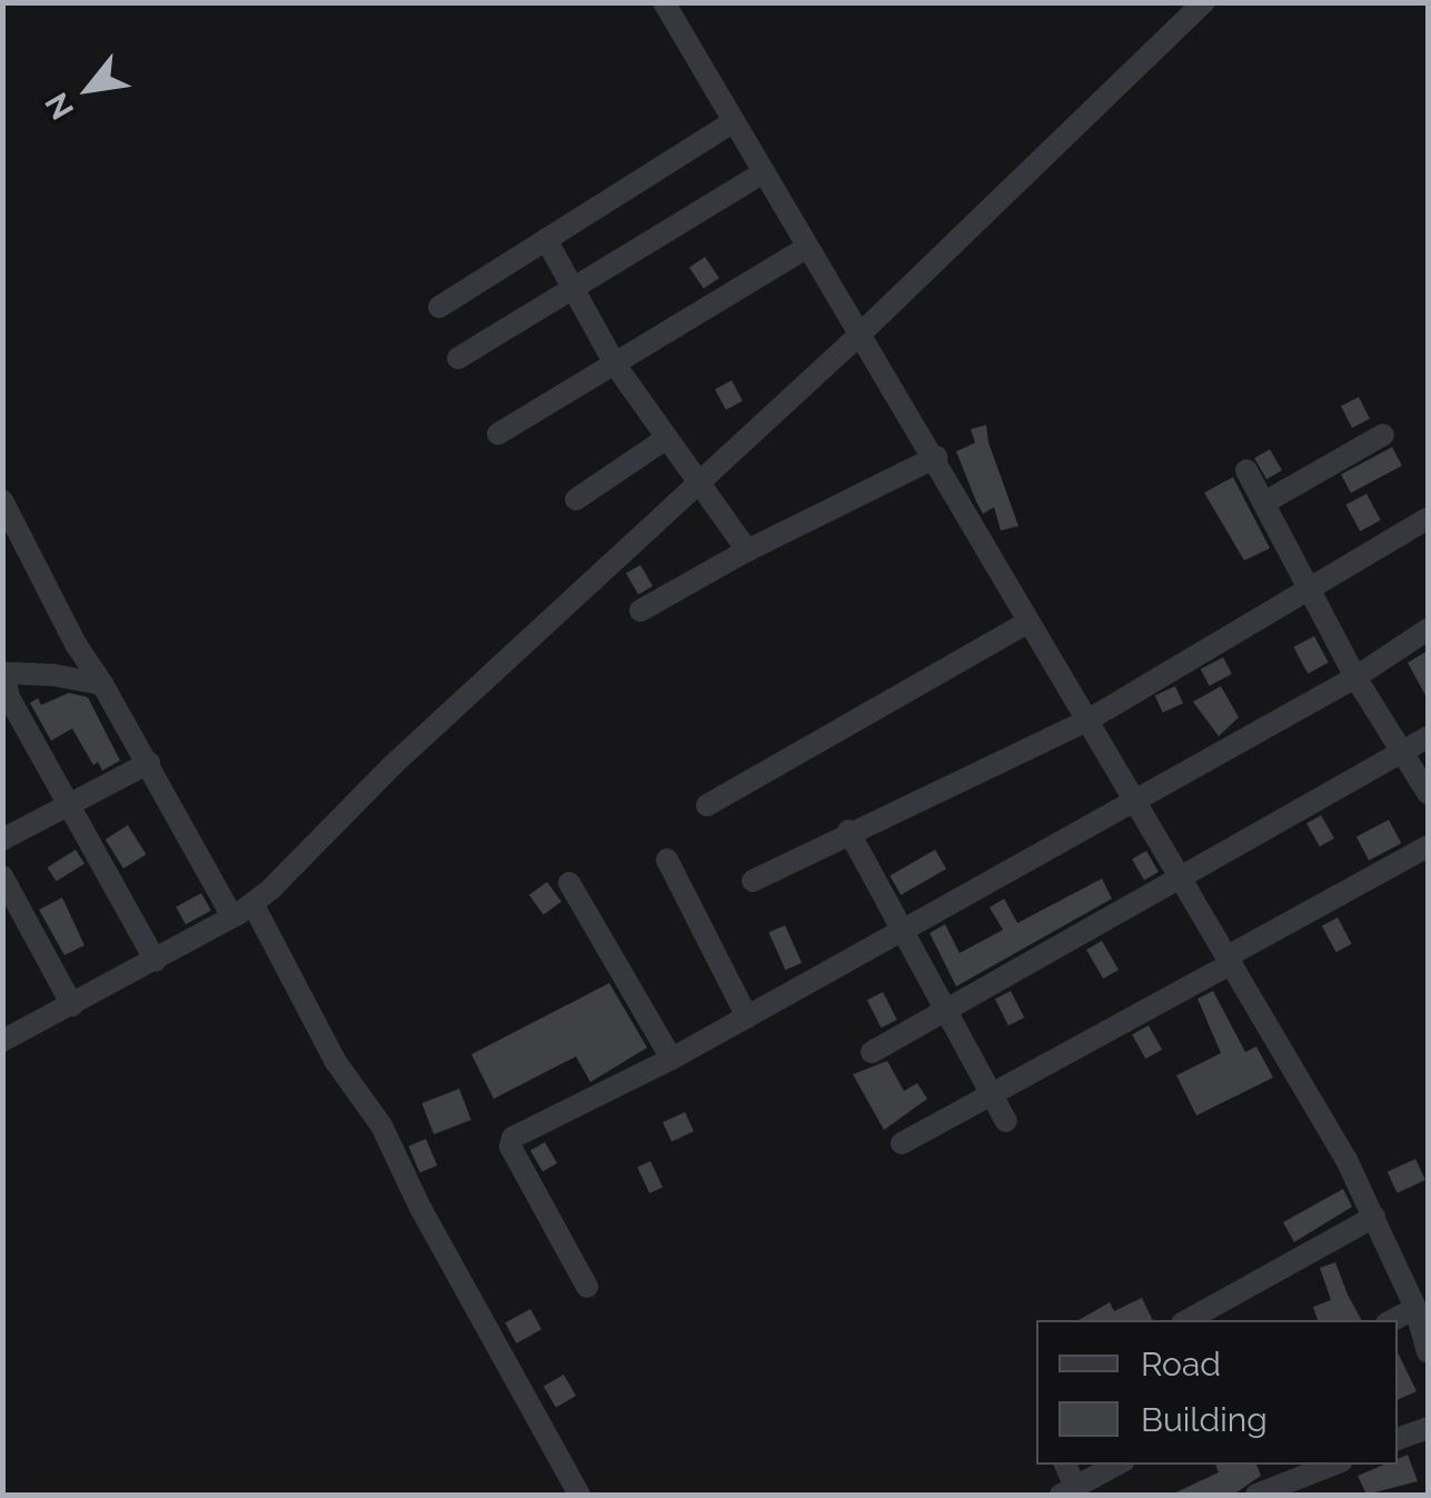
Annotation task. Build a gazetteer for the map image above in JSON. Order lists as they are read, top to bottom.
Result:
{
  "legend": ["Road", "Building"],
  "north": "bottom left"
}
